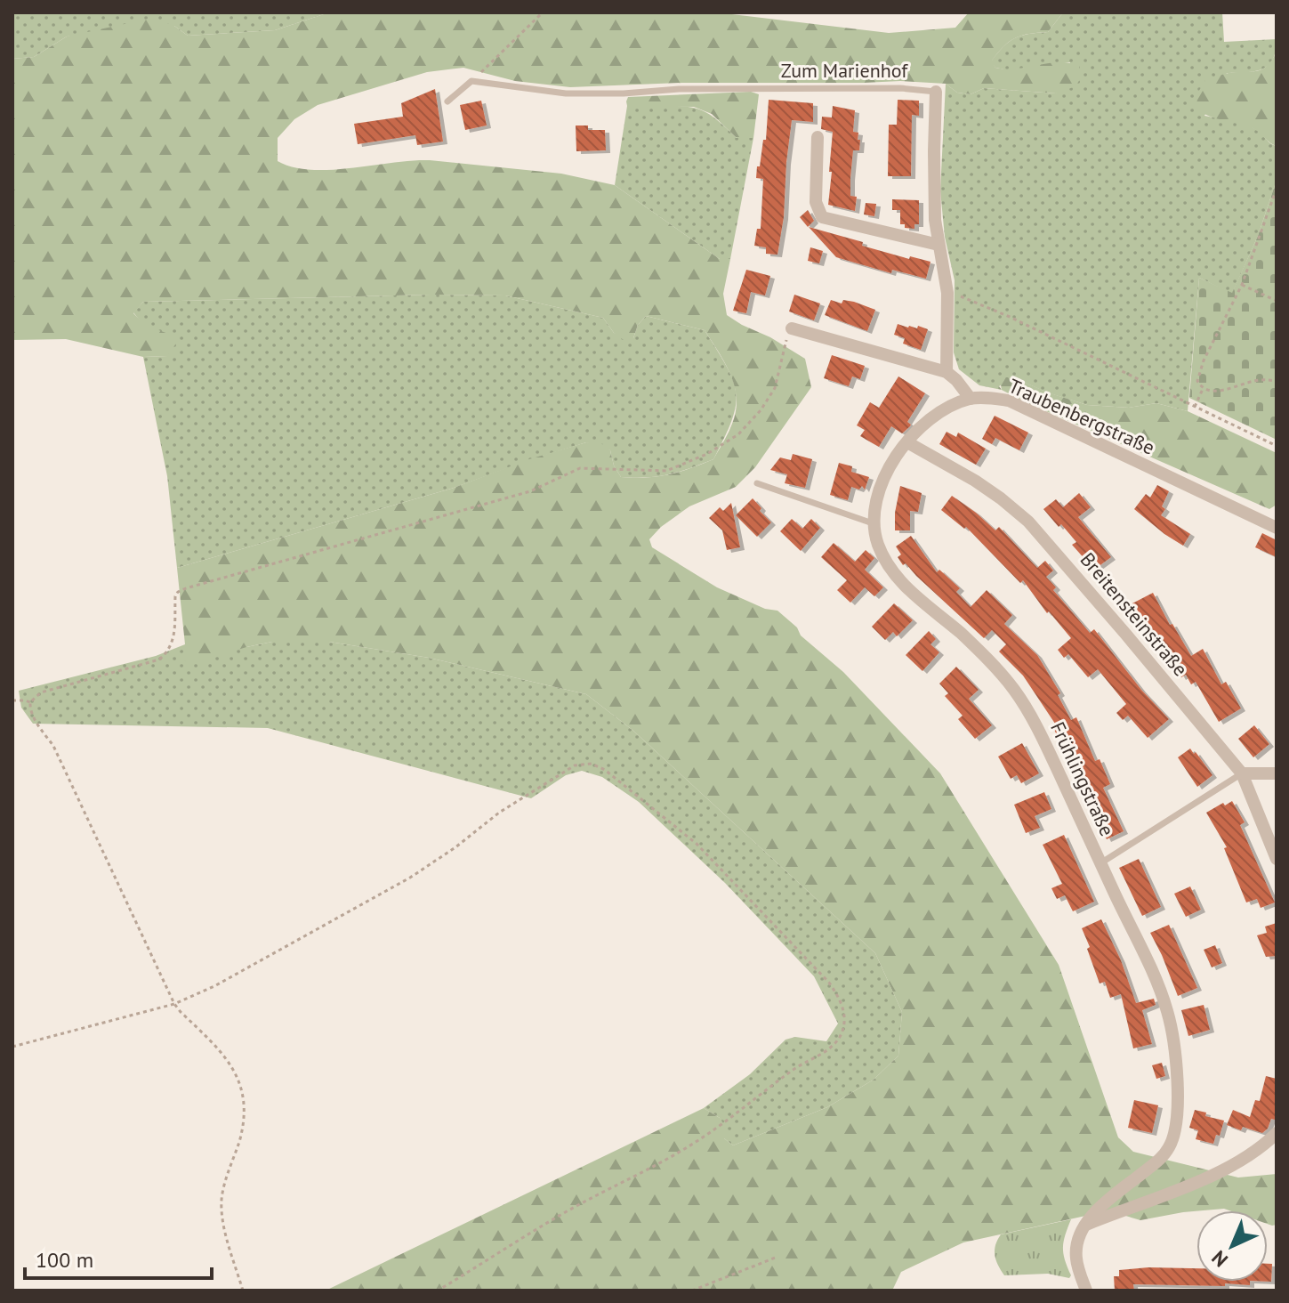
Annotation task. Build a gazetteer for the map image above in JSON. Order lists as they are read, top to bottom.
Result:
{
  "streets": {
    "street": [
      "Zum Marienhof",
      "Traubenbergstraße",
      "Breitensteinstraße",
      "Frühlingstraße"
    ]
  },
  "scale_bar": "100 m",
  "north": "bottom left"
}
